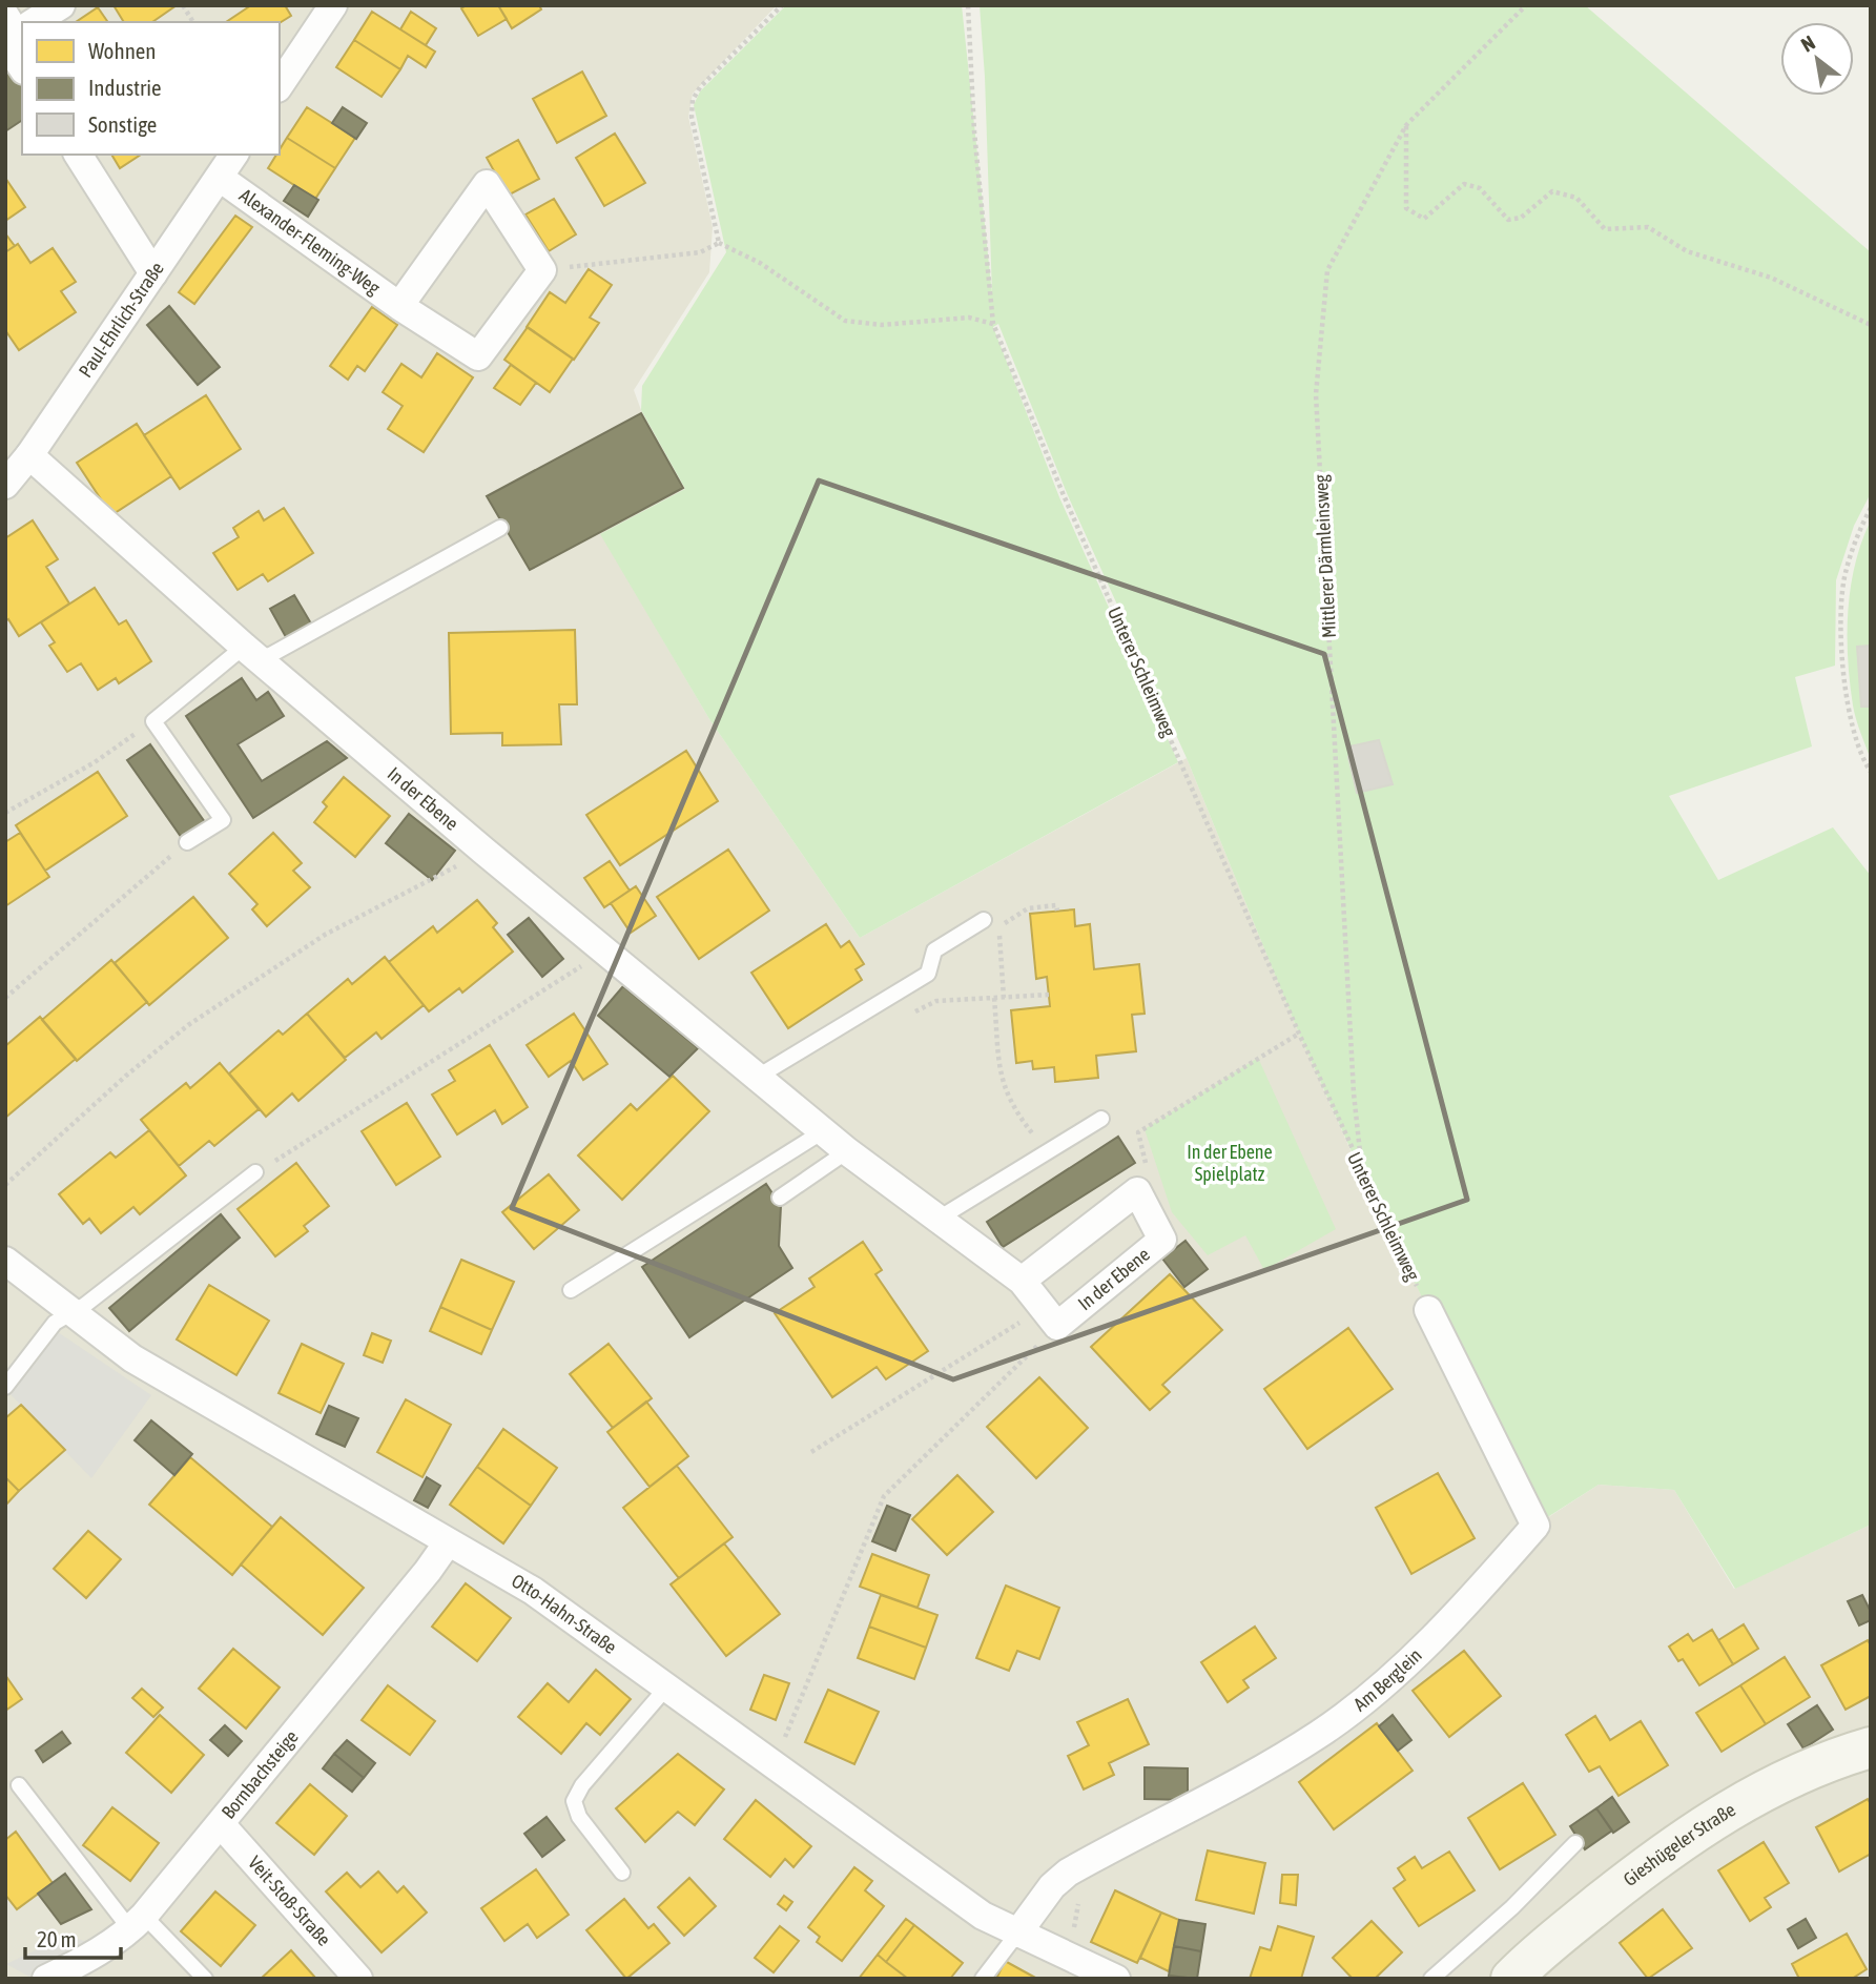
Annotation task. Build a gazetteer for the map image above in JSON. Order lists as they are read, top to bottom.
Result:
{
  "streets": {
    "street": [
      "Alexander-Fleming-Weg",
      "Paul-Ehrlich-Straße",
      "In der Ebene",
      "Otto-Hahn-Straße",
      "Am Berglein",
      "Bornbachsteige",
      "Gieshügeler Straße",
      "Veit-Stoß-Straße"
    ],
    "path": ["Mittlerer Därmleinsweg", "Unterer Schleimweg"]
  },
  "crossings": [
    ["Alexander-Fleming-Weg", "Paul-Ehrlich-Straße"],
    ["Paul-Ehrlich-Straße", "In der Ebene"],
    ["Mittlerer Därmleinsweg", "Unterer Schleimweg"],
    ["Unterer Schleimweg", "Am Berglein"],
    ["Otto-Hahn-Straße", "Am Berglein"],
    ["Otto-Hahn-Straße", "Bornbachsteige"],
    ["Bornbachsteige", "Veit-Stoß-Straße"]
  ],
  "parks": ["In der Ebene Spielplatz"],
  "legend": ["Wohnen", "Industrie", "Sonstige"],
  "scale_bar": "20 m",
  "north": "top left"
}
